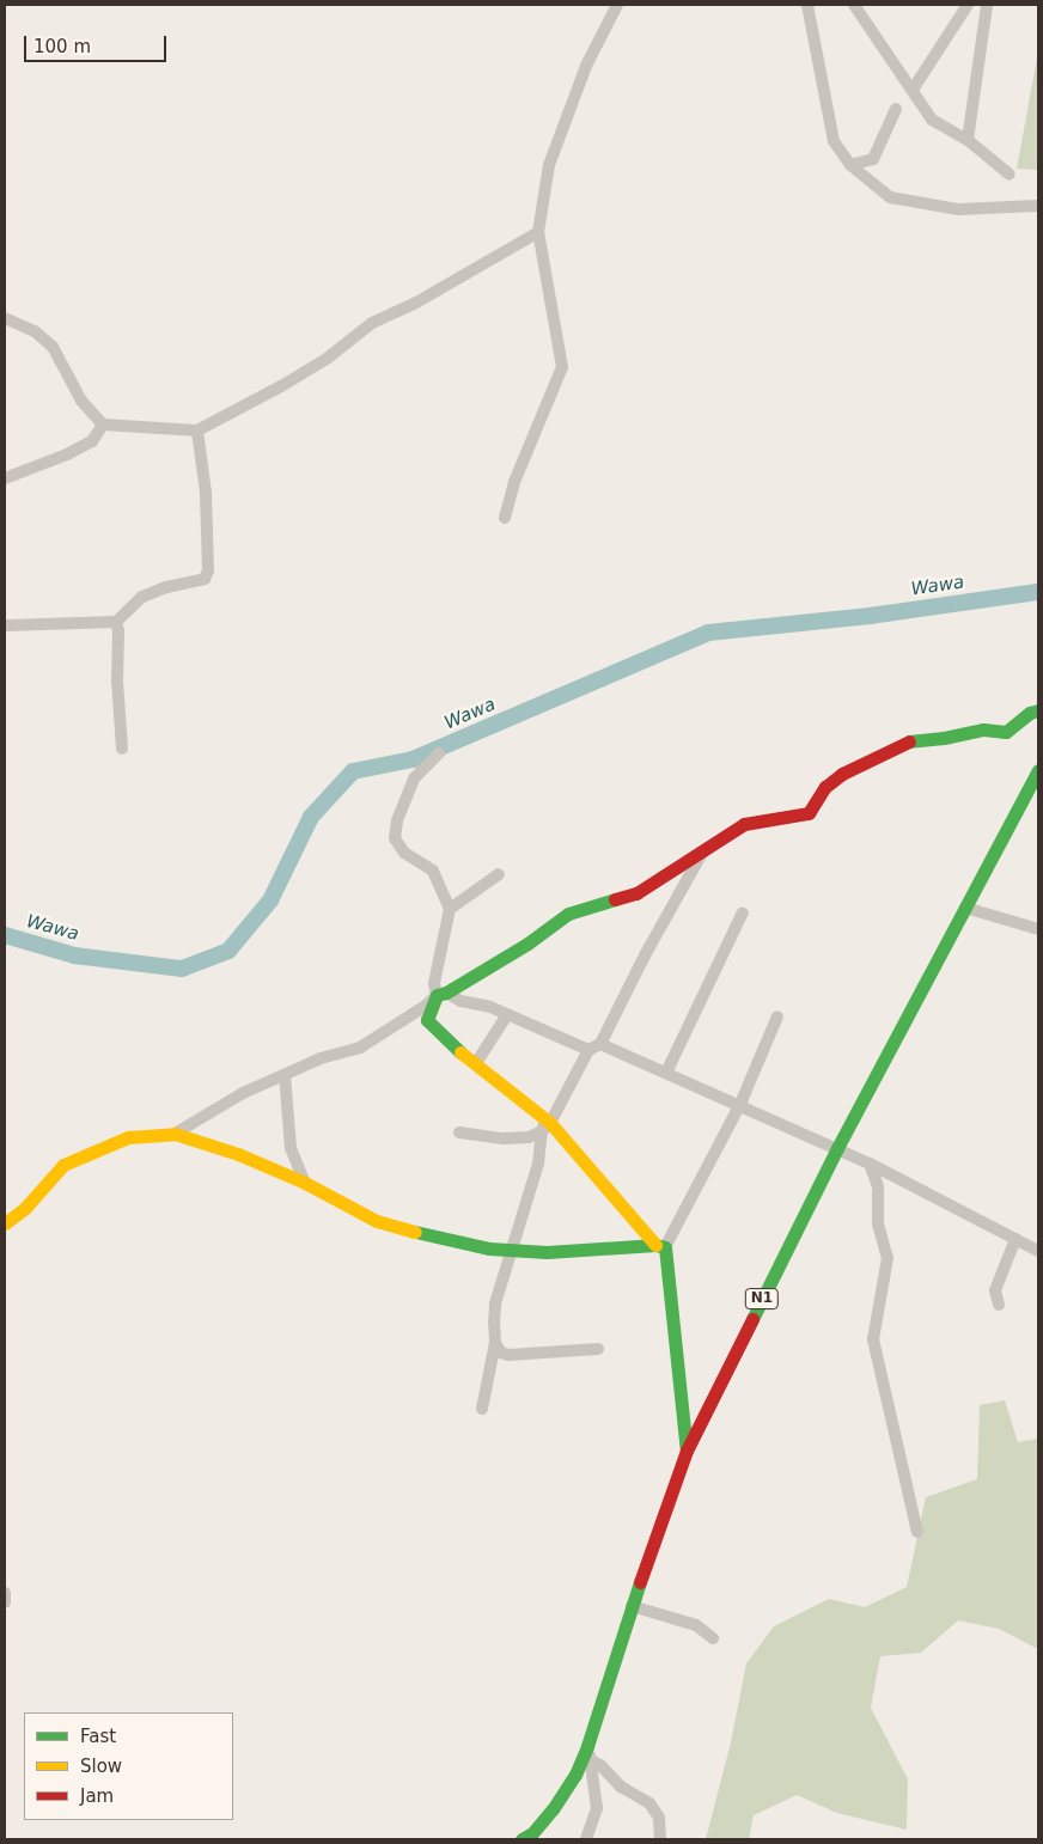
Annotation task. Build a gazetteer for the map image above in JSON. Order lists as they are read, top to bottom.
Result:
{
  "streets": {
    "main road": ["N1"]
  },
  "water": ["Wawa"],
  "legend": ["Fast", "Slow", "Jam"],
  "scale_bar": "100 m"
}
